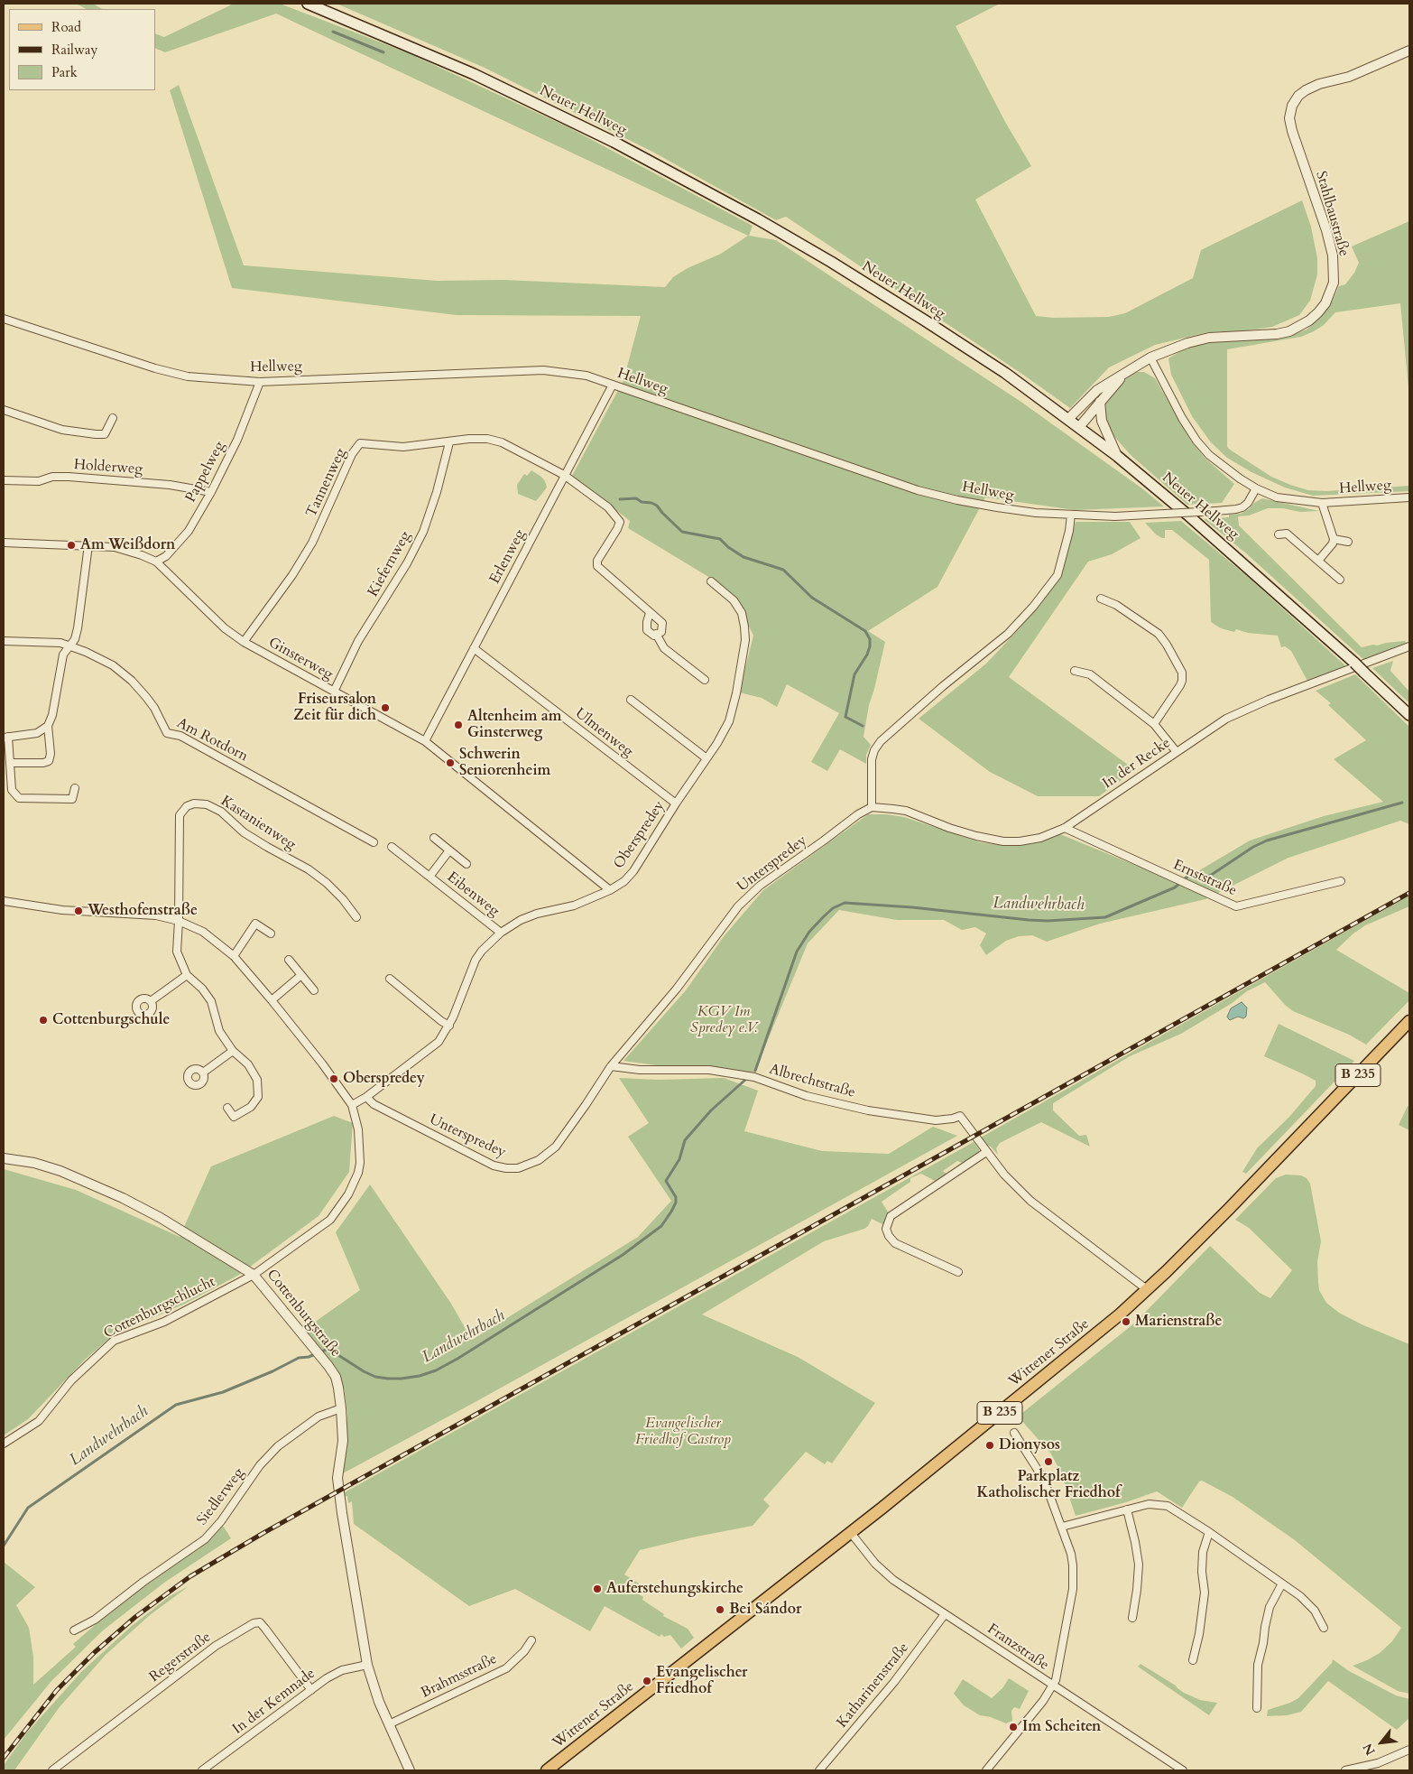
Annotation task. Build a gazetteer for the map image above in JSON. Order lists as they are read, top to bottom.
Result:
{
  "streets": {
    "main road": ["Neuer Hellweg", "B 235", "Wittener Straße"],
    "street": [
      "Stahlbaustraße",
      "Hellweg",
      "Holderweg",
      "Pappelweg",
      "Tannenweg",
      "Erlenweg",
      "Kiefernweg",
      "Ginsterweg",
      "Ulmenweg",
      "Am Rotdorn",
      "In der Recke",
      "Kastanienweg",
      "Oberspredey",
      "Unterspredey",
      "Ernststraße",
      "Eibenweg",
      "Albrechtstraße",
      "Cottenburgschlucht",
      "Cottenburgstraße",
      "Siedlerweg",
      "Franzstraße",
      "Regerstraße",
      "Brahmsstraße",
      "Katharinenstraße",
      "In der Kemnade"
    ]
  },
  "crossings": [
    ["Neuer Hellweg", "Stahlbaustraße"],
    ["Stahlbaustraße", "Hellweg"],
    ["Hellweg", "Pappelweg"],
    ["Hellweg", "Erlenweg"],
    ["Holderweg", "Pappelweg"],
    ["Pappelweg", "Ginsterweg"],
    ["Tannenweg", "Erlenweg"],
    ["Tannenweg", "Kiefernweg"],
    ["Tannenweg", "Ginsterweg"],
    ["Erlenweg", "Ginsterweg"],
    ["Erlenweg", "Ulmenweg"],
    ["Kiefernweg", "Ginsterweg"],
    ["Ginsterweg", "Oberspredey"],
    ["Ulmenweg", "Oberspredey"],
    ["In der Recke", "Unterspredey"],
    ["In der Recke", "Ernststraße"],
    ["Oberspredey", "Unterspredey"],
    ["Oberspredey", "Eibenweg"],
    ["Unterspredey", "Albrechtstraße"],
    ["Albrechtstraße", "Wittener Straße"],
    ["Cottenburgschlucht", "Cottenburgstraße"],
    ["Cottenburgstraße", "Siedlerweg"],
    ["Cottenburgstraße", "Brahmsstraße"],
    ["Cottenburgstraße", "In der Kemnade"],
    ["Wittener Straße", "Franzstraße"],
    ["Franzstraße", "Katharinenstraße"],
    ["Regerstraße", "In der Kemnade"]
  ],
  "water": ["Landwehrbach"],
  "parks": ["KGV Im Spredey e.V.", "Evangelischer Friedhof Castrop"],
  "places": [
    "Am Weißdorn",
    "Friseursalon Zeit für dich",
    "Altenheim am Ginsterweg",
    "Schwerin Seniorenheim",
    "Westhofenstraße",
    "Cottenburgschule",
    "Oberspredey",
    "Marienstraße",
    "Dionysos",
    "Parkplatz Katholischer Friedhof",
    "Auferstehungskirche",
    "Bei Sándor",
    "Evangelischer Friedhof",
    "Im Scheiten"
  ],
  "legend": ["Road", "Railway", "Park"],
  "north": "bottom left"
}
